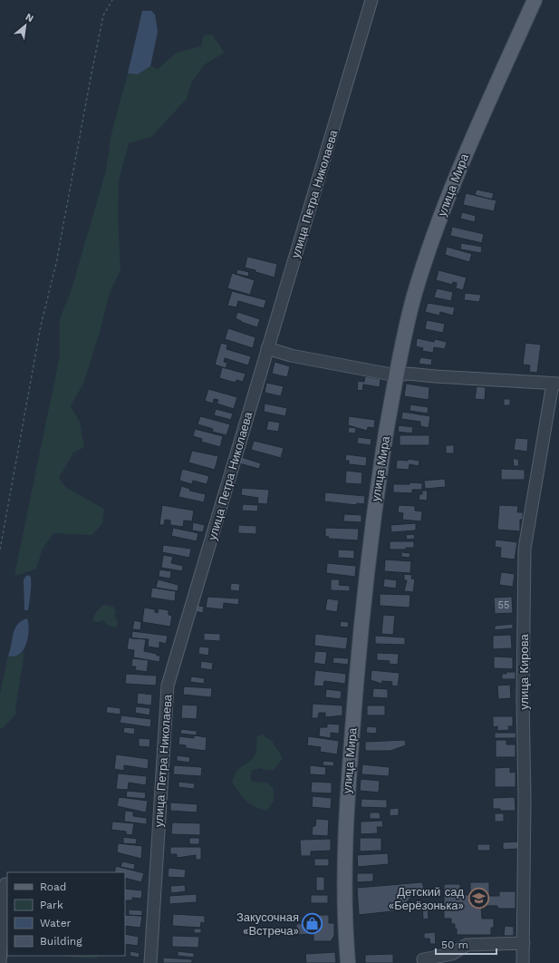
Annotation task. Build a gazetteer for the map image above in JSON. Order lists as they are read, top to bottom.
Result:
{
  "streets": {
    "main road": ["улица Мира"],
    "street": ["улица Петра Николаева", "улица Кирова"]
  },
  "places": {
    "school or university": ["Детский сад «Берёзонька»"],
    "shop": ["Закусочная «Встреча»"]
  },
  "house_numbers": ["55"],
  "legend": [
    "Road",
    "Park",
    "Water",
    "Building"
  ],
  "scale_bar": "50 m",
  "north": "top right"
}
